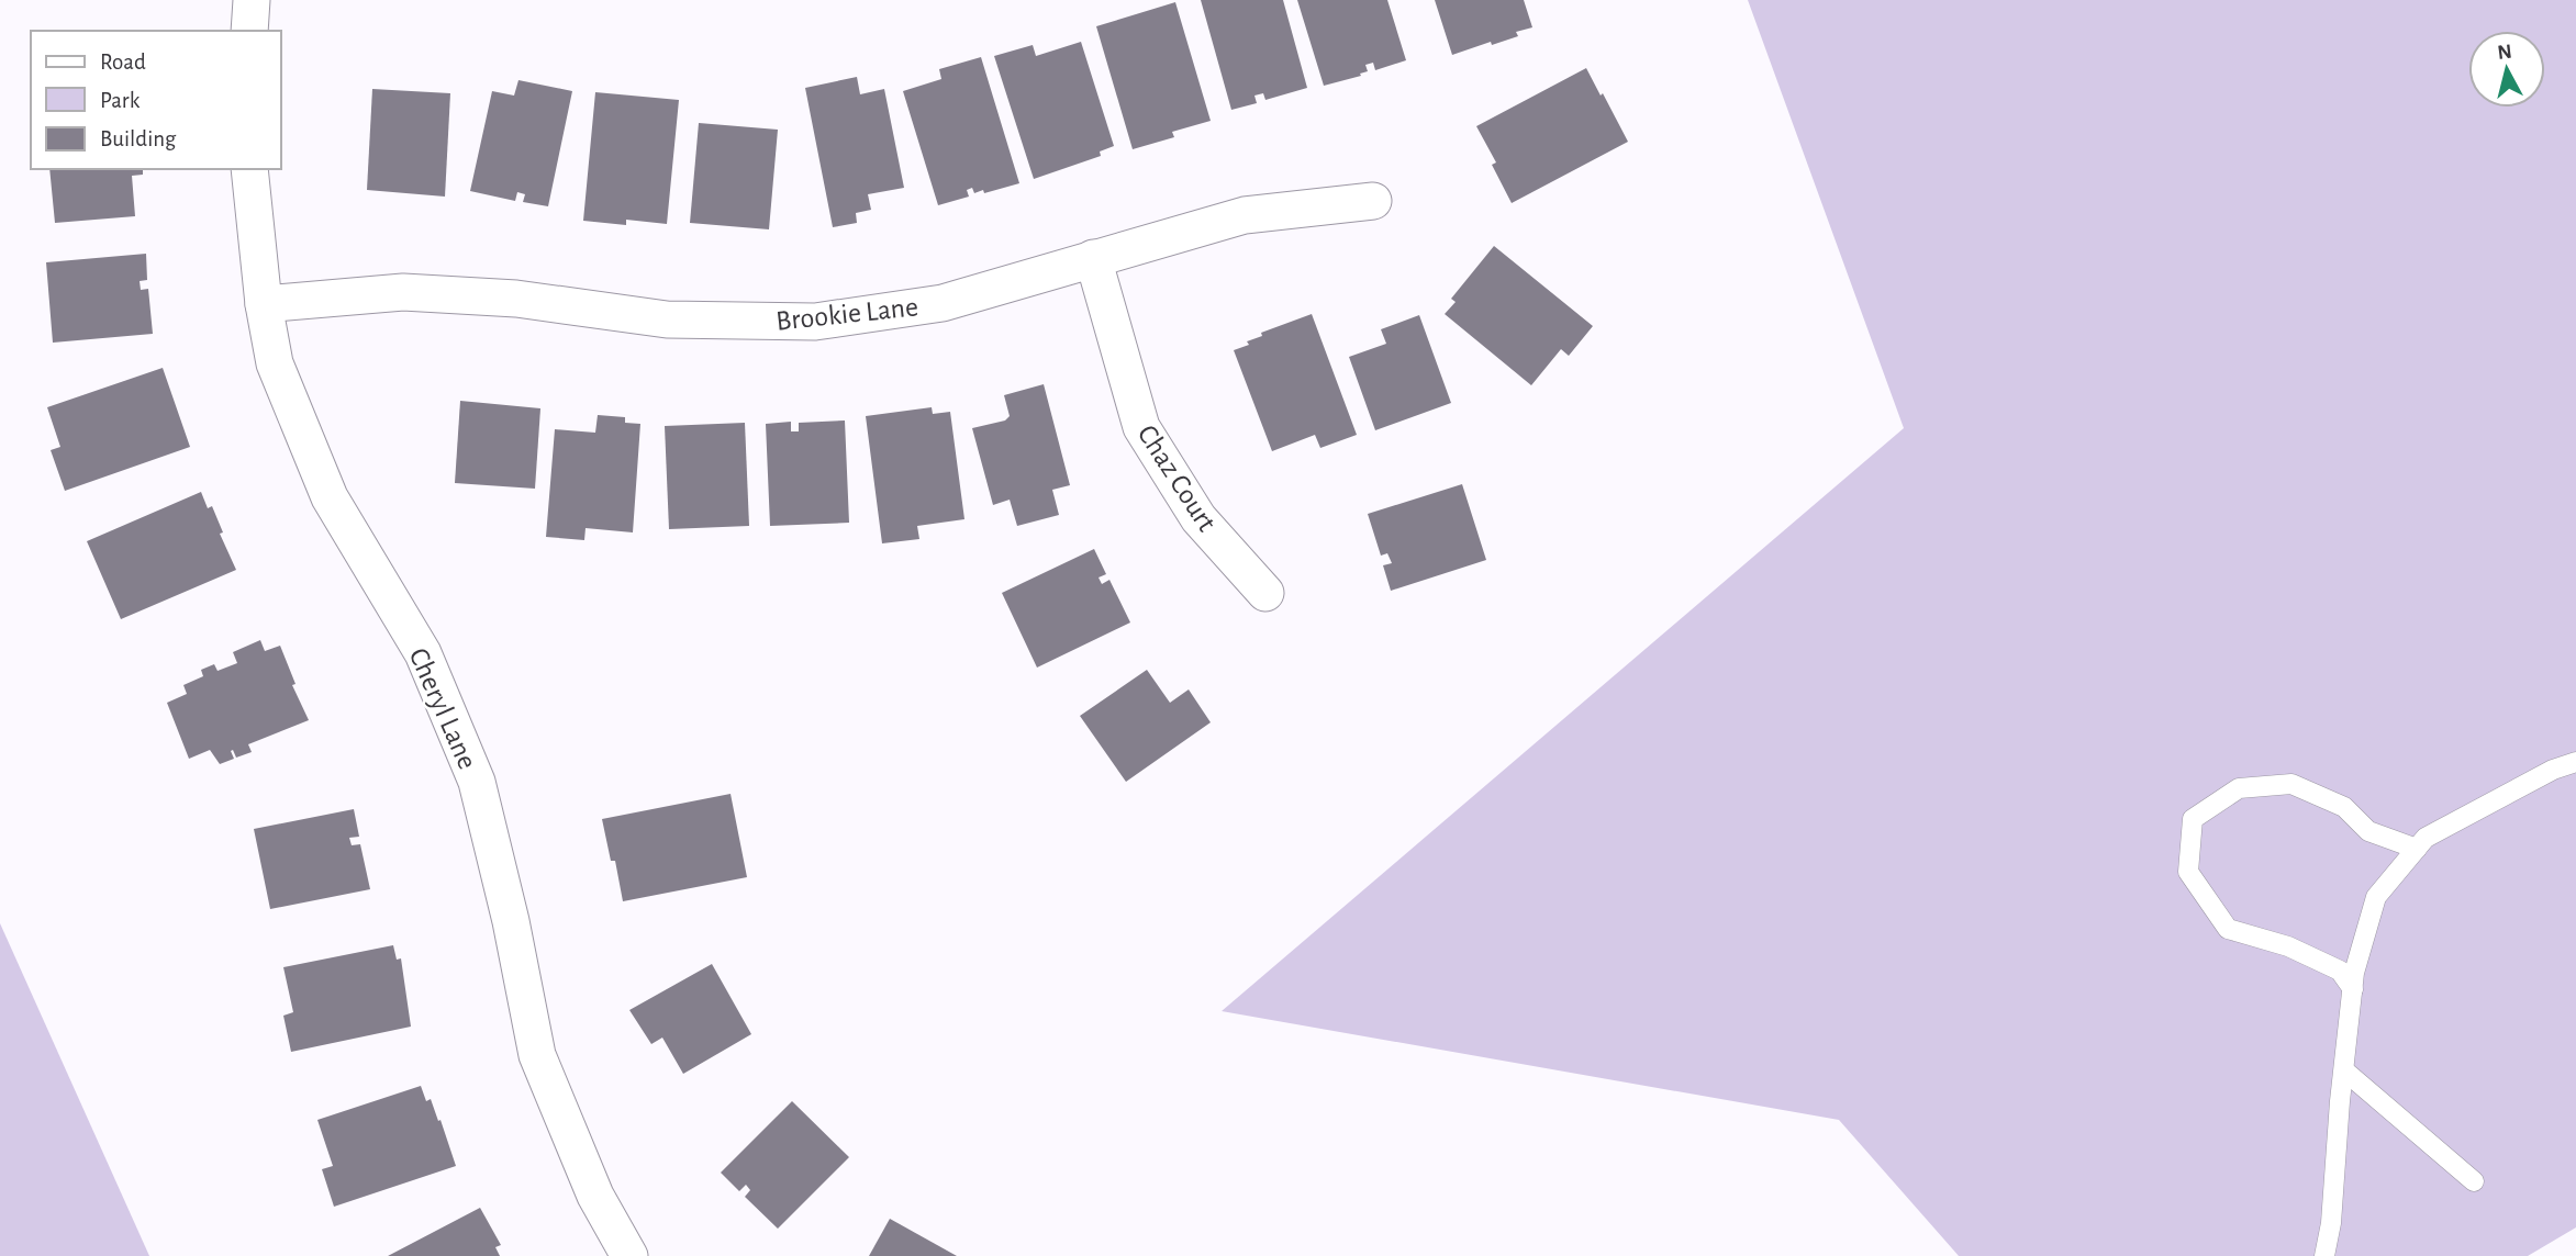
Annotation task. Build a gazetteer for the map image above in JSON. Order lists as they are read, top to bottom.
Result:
{
  "streets": {
    "street": ["Brookie Lane", "Chaz Court", "Cheryl Lane"]
  },
  "crossings": [
    ["Brookie Lane", "Chaz Court"],
    ["Brookie Lane", "Cheryl Lane"]
  ],
  "legend": ["Road", "Park", "Building"],
  "north": "top"
}
